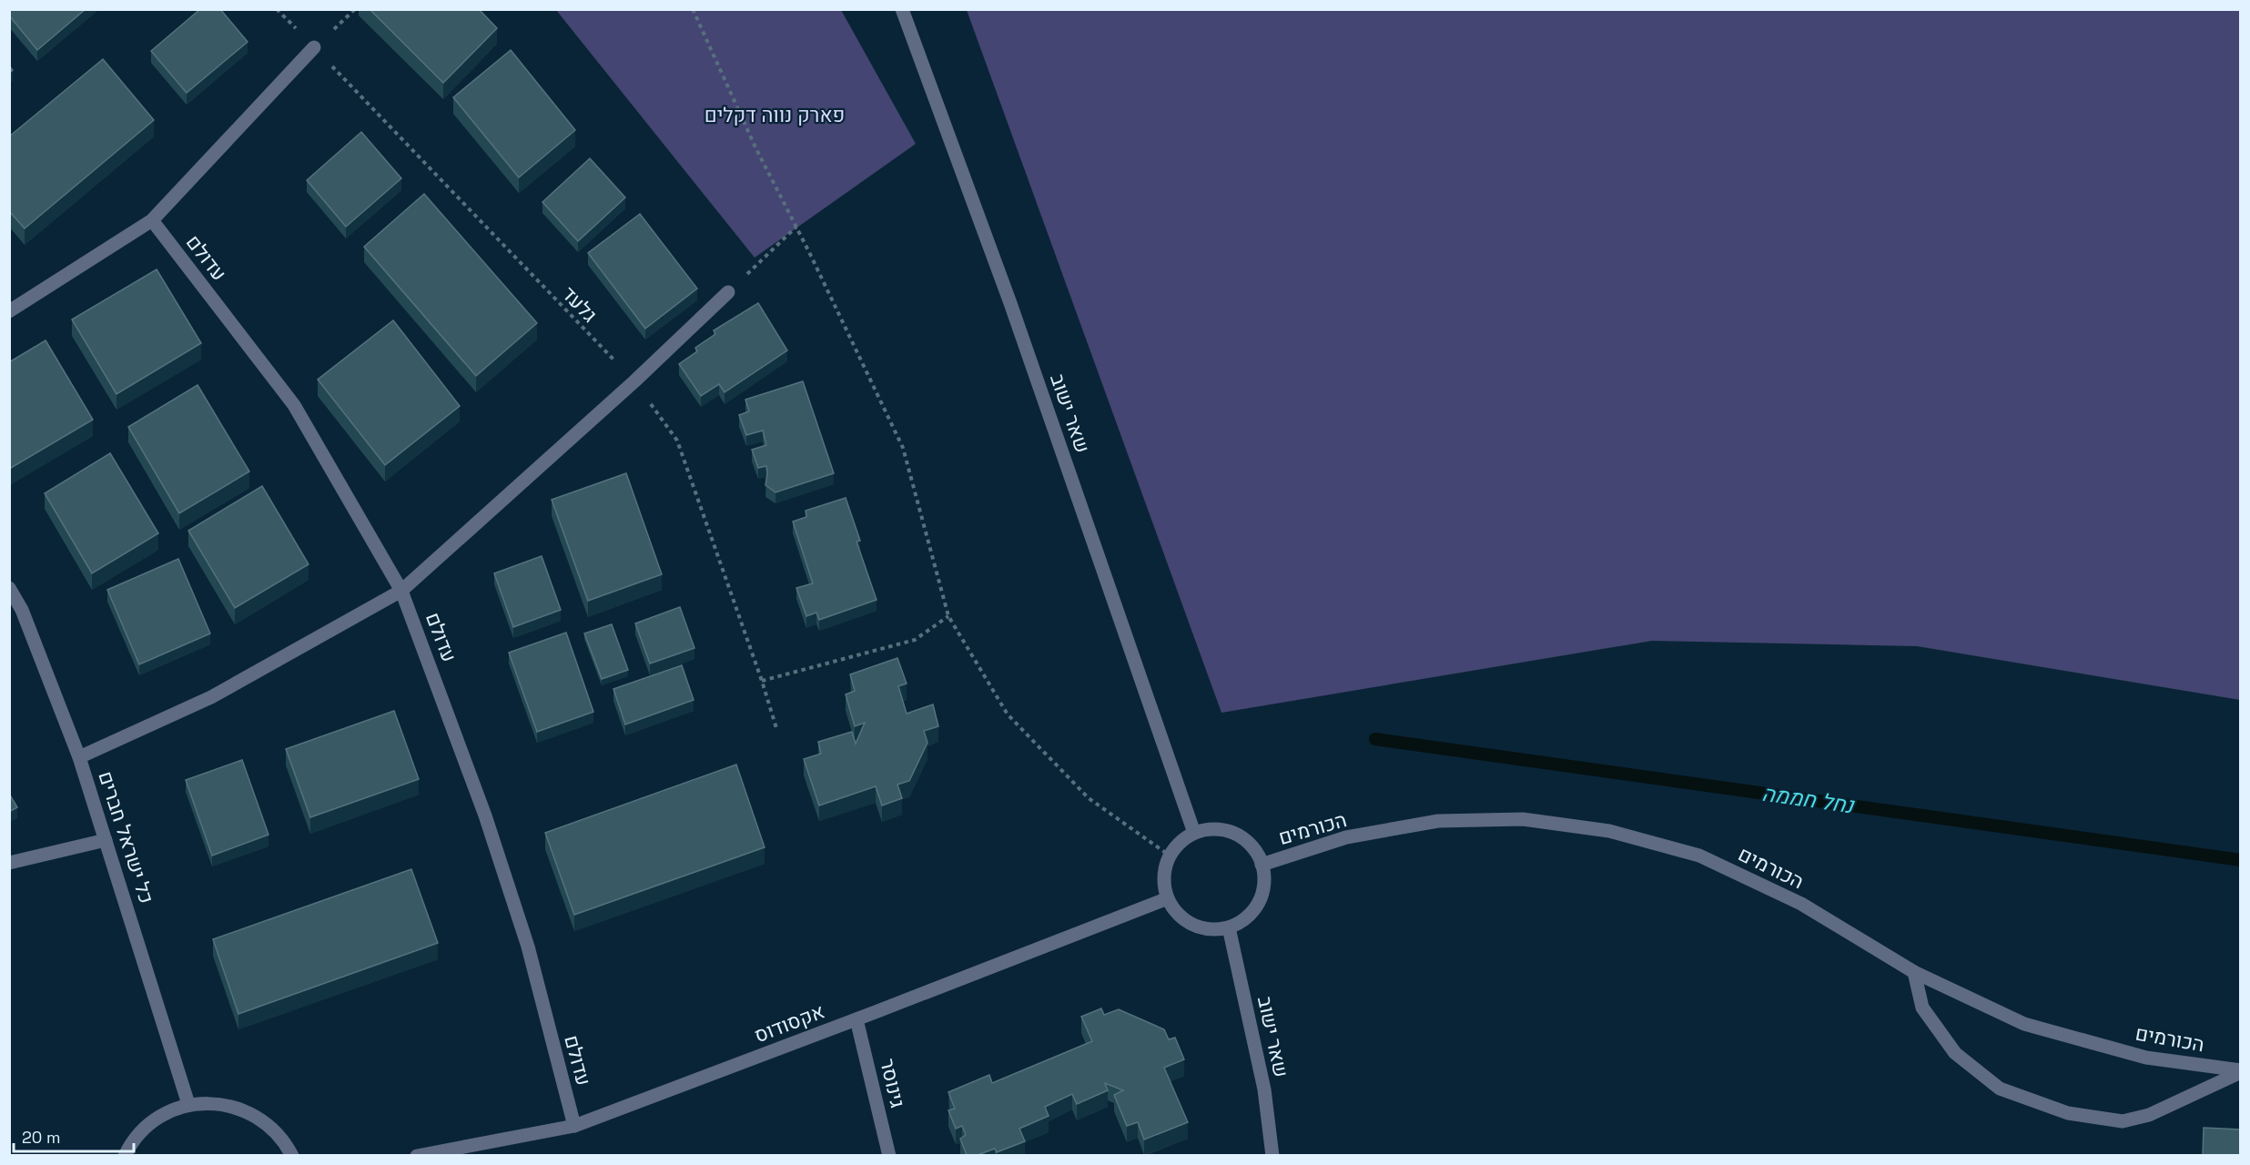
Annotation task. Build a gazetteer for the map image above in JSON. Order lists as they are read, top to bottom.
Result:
{
  "streets": {
    "street": [
      "עדולם",
      "שאר ישוב",
      "הכורמים",
      "כל ישראל חברים",
      "אקסודוס",
      "גינוסר"
    ],
    "path": ["גלעד"]
  },
  "crossings": [
    ["עדולם", "אקסודוס"],
    ["שאר ישוב", "הכורמים"],
    ["שאר ישוב", "אקסודוס"],
    ["הכורמים", "אקסודוס"],
    ["אקסודוס", "גינוסר"]
  ],
  "water": ["נחל חממה"],
  "parks": ["פארק נווה דקלים"],
  "scale_bar": "20 m"
}
